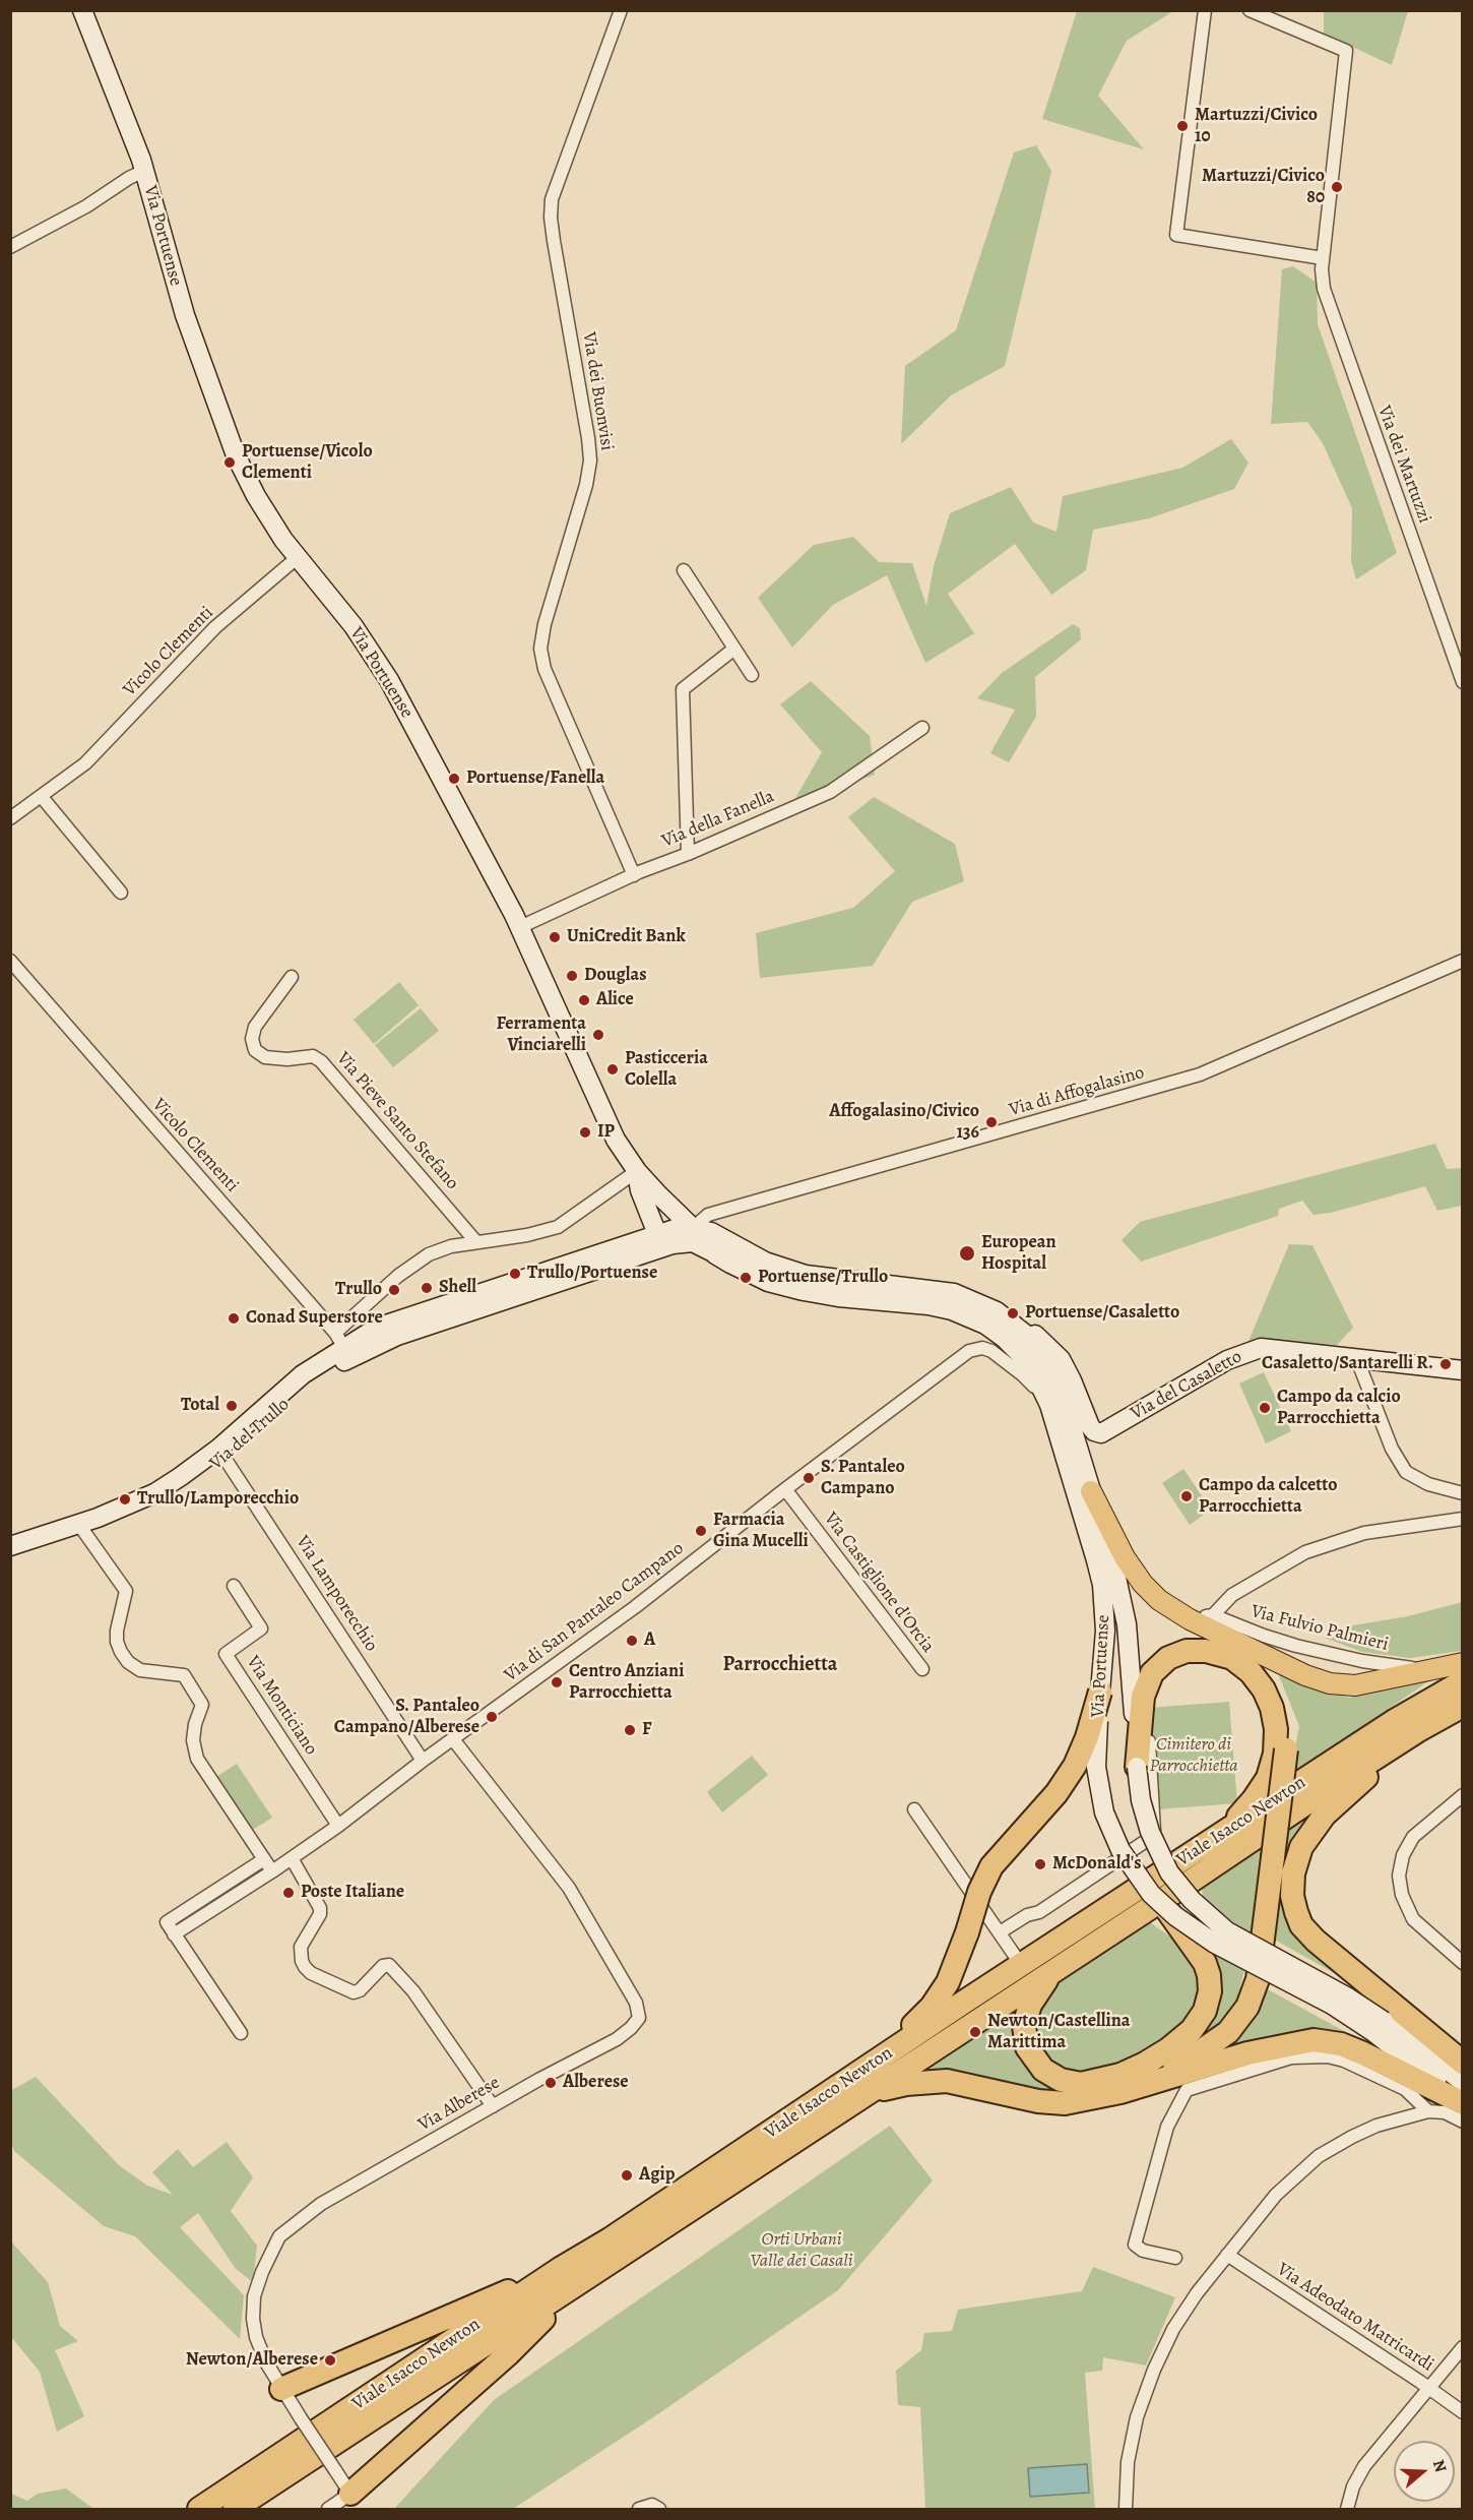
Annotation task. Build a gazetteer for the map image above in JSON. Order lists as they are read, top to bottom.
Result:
{
  "streets": {
    "highway": ["Viale Isacco Newton"],
    "main road": ["Via Portuense", "Via del Casaletto", "Via del Trullo"],
    "street": [
      "Via dei Buonvisi",
      "Via dei Martuzzi",
      "Vicolo Clementi",
      "Via della Fanella",
      "Via di Affogalasino",
      "Via Pieve Santo Stefano",
      "Via Castiglione d'Orcia",
      "Via Lamporecchio",
      "Via di San Pantaleo Campano",
      "Via Fulvio Palmieri",
      "Via Monticiano",
      "Via Alberese",
      "Via Adeodato Matricardi"
    ]
  },
  "crossings": [
    ["Via Portuense", "Vicolo Clementi"],
    ["Via Portuense", "Via della Fanella"],
    ["Via Portuense", "Via di Affogalasino"],
    ["Via Portuense", "Via del Casaletto"],
    ["Via Portuense", "Via del Trullo"],
    ["Via Portuense", "Via di San Pantaleo Campano"],
    ["Via dei Buonvisi", "Via della Fanella"],
    ["Vicolo Clementi", "Via del Trullo"],
    ["Via di Affogalasino", "Via del Trullo"],
    ["Via Pieve Santo Stefano", "Via del Trullo"],
    ["Via del Trullo", "Via Lamporecchio"],
    ["Via Castiglione d'Orcia", "Via di San Pantaleo Campano"],
    ["Via Lamporecchio", "Via di San Pantaleo Campano"],
    ["Via di San Pantaleo Campano", "Via Monticiano"],
    ["Via di San Pantaleo Campano", "Via Alberese"],
    ["Via Fulvio Palmieri", "Viale Isacco Newton"]
  ],
  "districts": ["Parrocchietta"],
  "parks": ["Cimitero di Parrocchietta", "Orti Urbani Valle dei Casali"],
  "places": [
    "Martuzzi/Civico 10",
    "Martuzzi/Civico 80",
    "Portuense/Vicolo Clementi",
    "Portuense/Fanella",
    "UniCredit Bank",
    "Douglas",
    "Alice",
    "Ferramenta Vinciarelli",
    "Pasticceria Colella",
    "Affogalasino/Civico 136",
    "IP",
    "European Hospital",
    "Trullo/Portuense",
    "Portuense/Trullo",
    "Shell",
    "Trullo",
    "Portuense/Casaletto",
    "Conad Superstore",
    "Casaletto/Santarelli R.",
    "Total",
    "Campo da calcio Parrocchietta",
    "S. Pantaleo Campano",
    "Campo da calcetto Parrocchietta",
    "Trullo/Lamporecchio",
    "Farmacia Gina Mucelli",
    "A",
    "Centro Anziani Parrocchietta",
    "S. Pantaleo Campano/Alberese",
    "F",
    "McDonald's",
    "Poste Italiane",
    "Newton/Castellina Marittima",
    "Alberese",
    "Agip",
    "Newton/Alberese"
  ],
  "north": "right"
}
